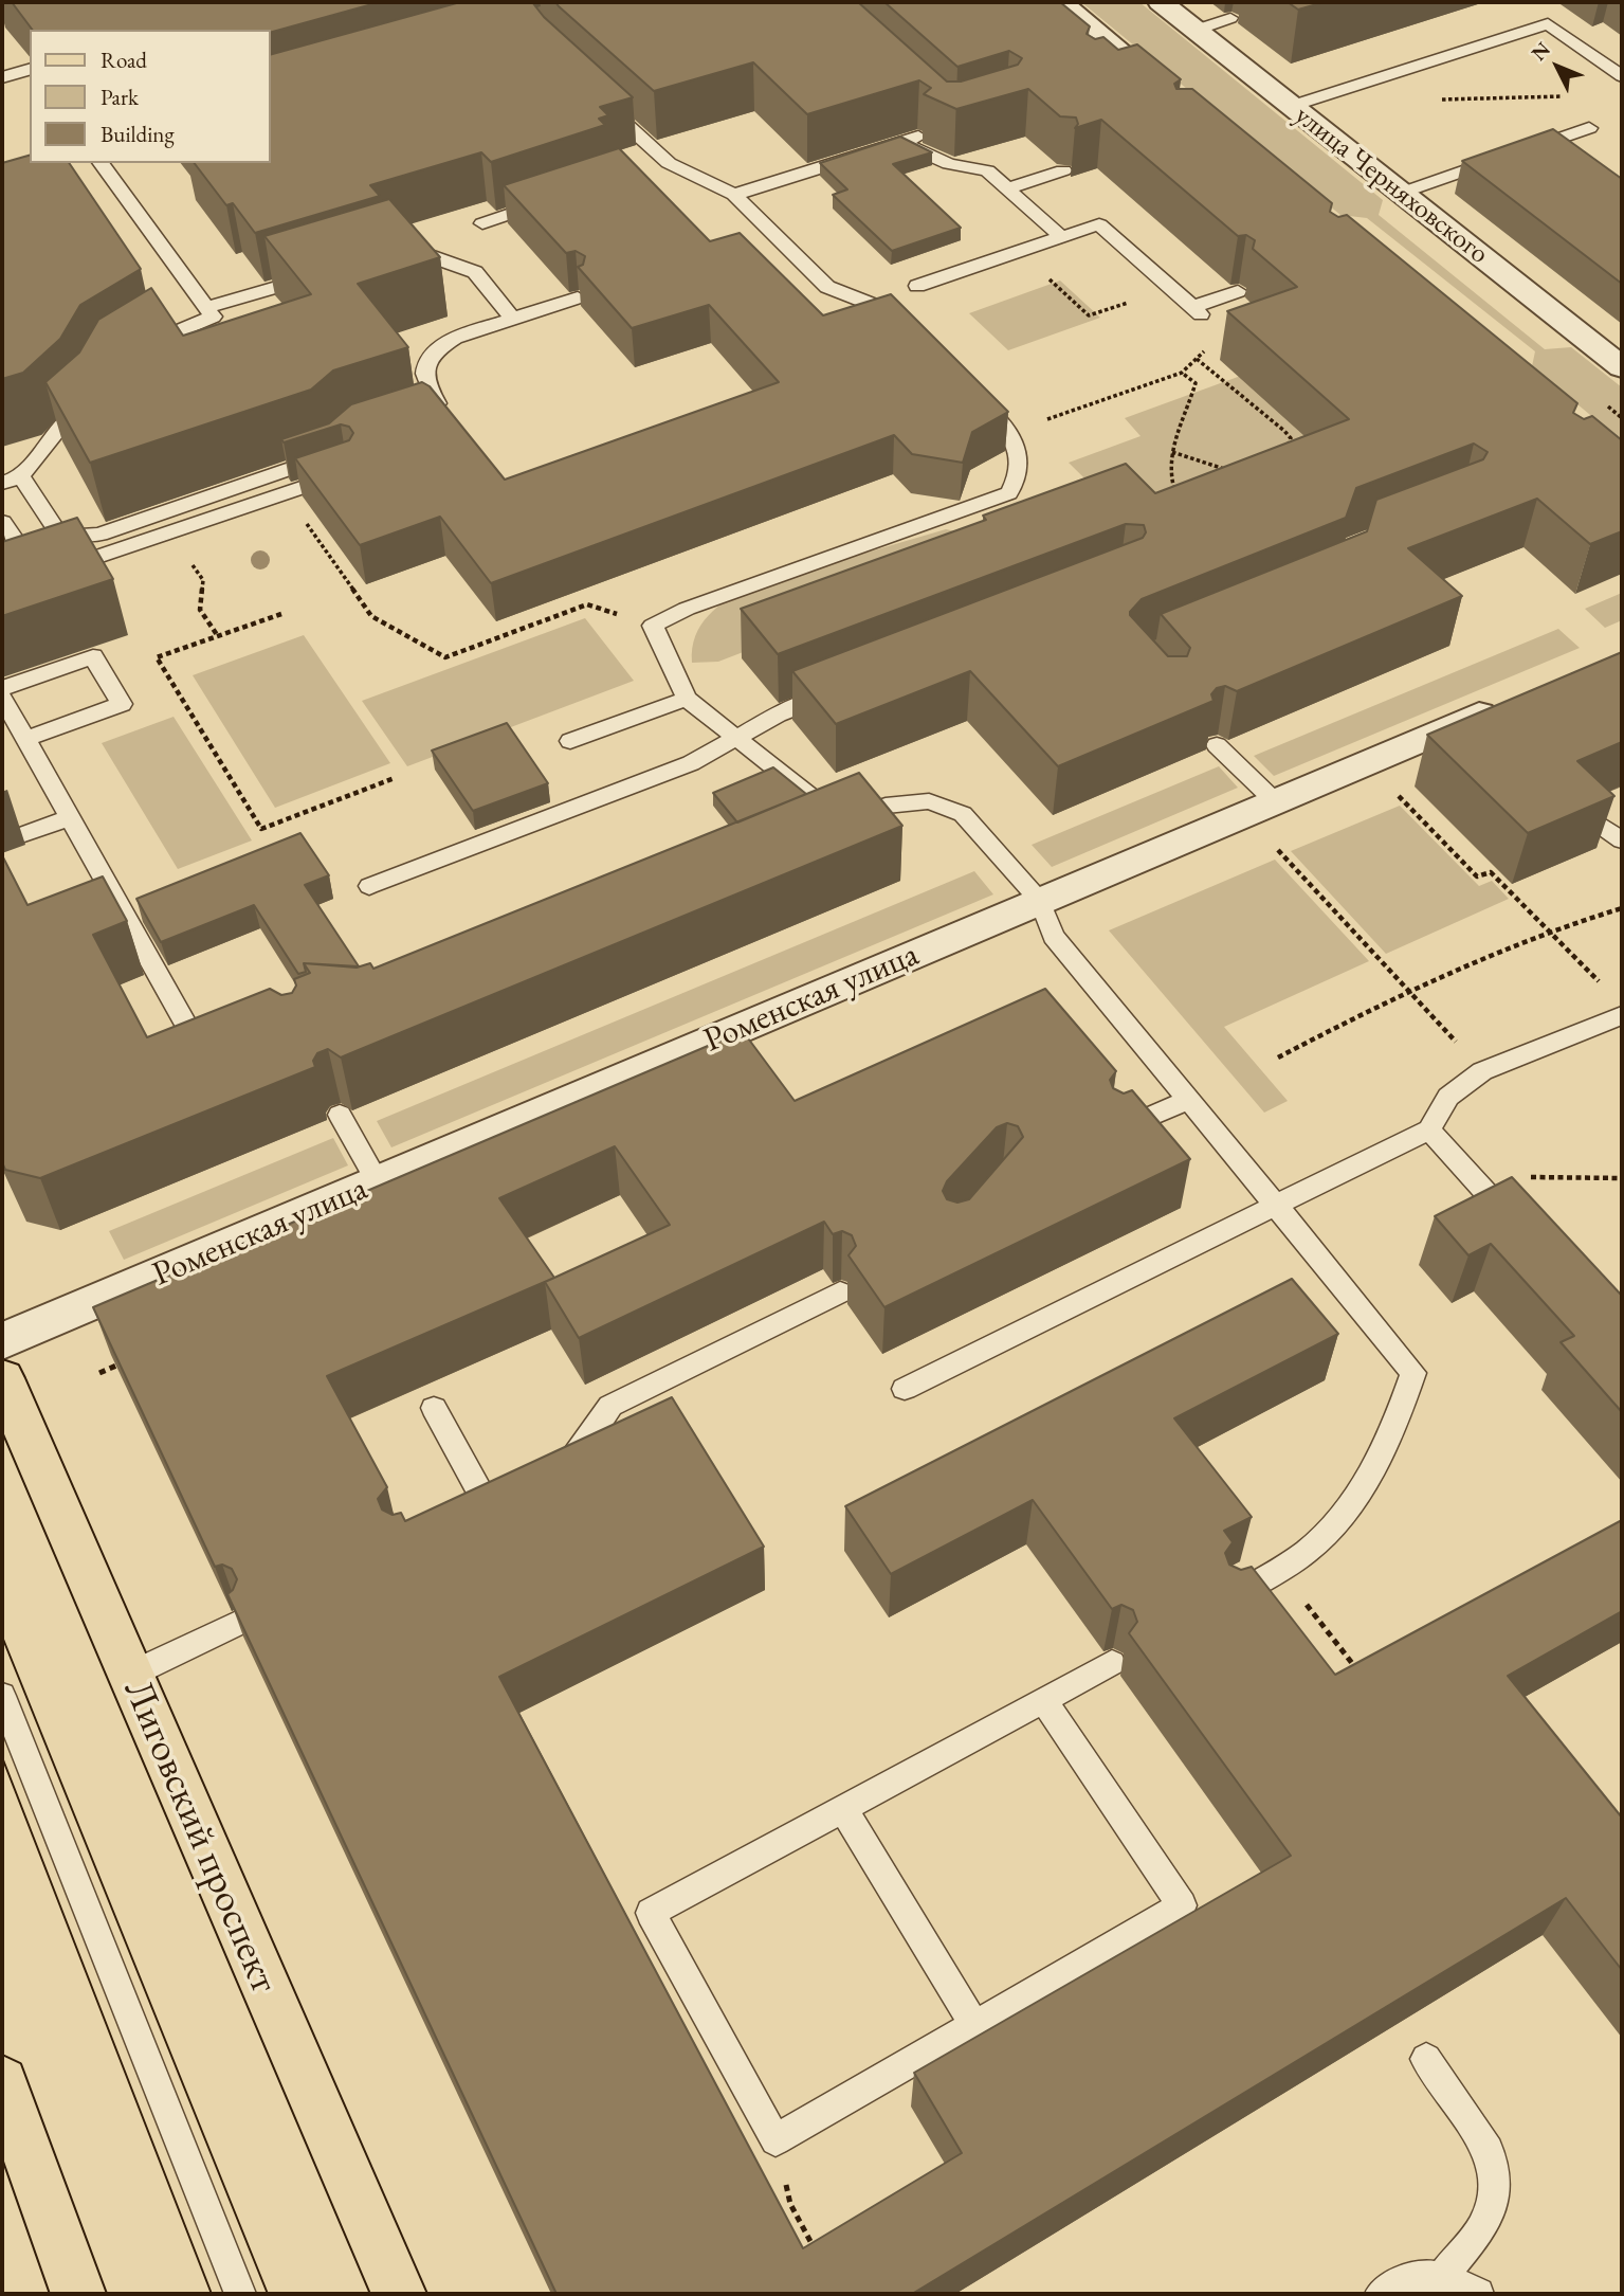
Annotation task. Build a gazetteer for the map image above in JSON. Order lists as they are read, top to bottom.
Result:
{
  "streets": {
    "main road": ["Лиговский проспект"],
    "street": ["улица Черняховского", "Роменская улица"]
  },
  "legend": ["Road", "Park", "Building"],
  "north": "top left"
}
